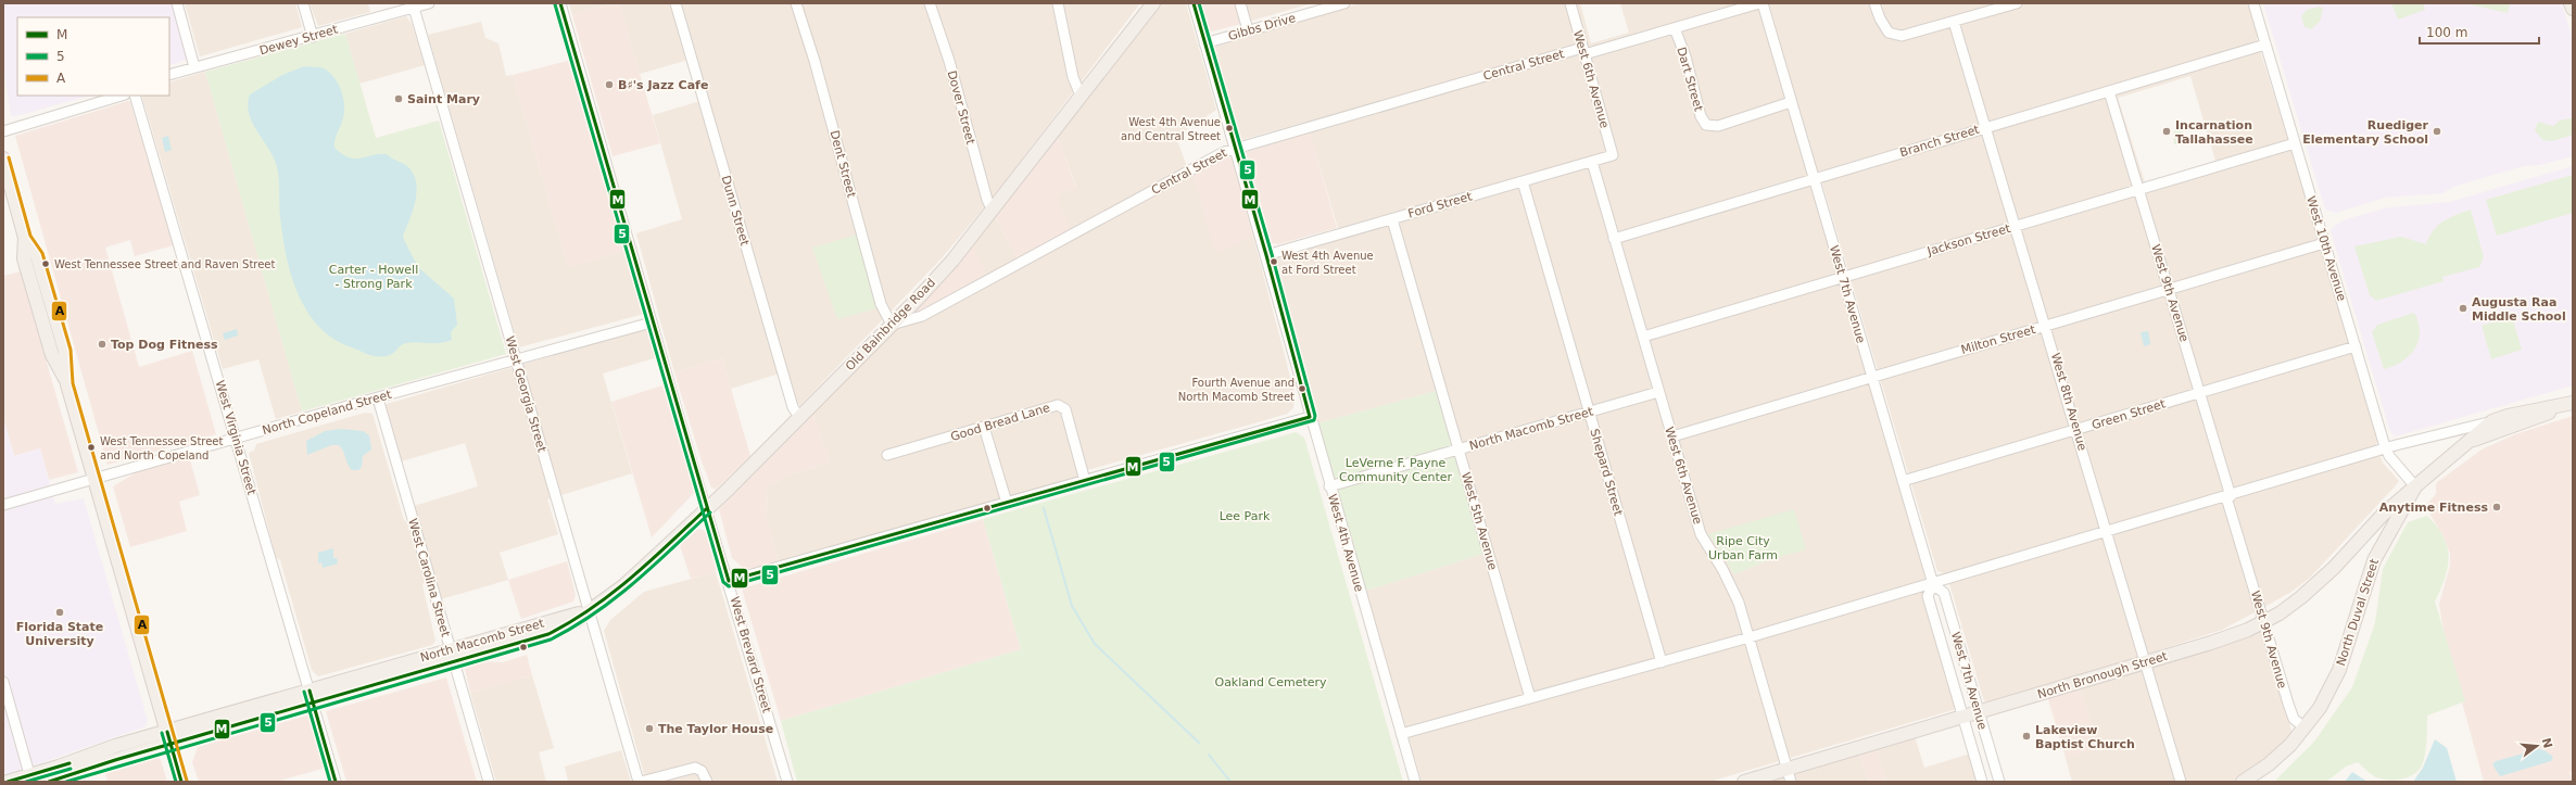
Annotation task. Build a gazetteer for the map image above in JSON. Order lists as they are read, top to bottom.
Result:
{
  "streets": {
    "main road": [
      "Old Bainbridge Road",
      "North Macomb Street",
      "North Duval Street",
      "North Bronough Street"
    ],
    "street": [
      "Gibbs Drive",
      "Dewey Street",
      "Central Street",
      "West 6th Avenue",
      "Dart Street",
      "Dover Street",
      "Branch Street",
      "Dent Street",
      "Ford Street",
      "Dunn Street",
      "Jackson Street",
      "West 10th Avenue",
      "West 9th Avenue",
      "West 7th Avenue",
      "Milton Street",
      "West Georgia Street",
      "West 8th Avenue",
      "North Copeland Street",
      "Green Street",
      "Good Bread Lane",
      "West Virginia Street",
      "Shepard Street",
      "West 5th Avenue",
      "West 4th Avenue",
      "West Carolina Street",
      "West Brevard Street"
    ]
  },
  "crossings": [
    ["Gibbs Drive", "West 4th Avenue"],
    ["Dewey Street", "West Georgia Street"],
    ["Central Street", "West 6th Avenue"],
    ["Central Street", "Dart Street"],
    ["Central Street", "Dent Street"],
    ["Central Street", "West 7th Avenue"],
    ["Central Street", "Old Bainbridge Road"],
    ["Central Street", "West 4th Avenue"],
    ["West 6th Avenue", "Branch Street"],
    ["West 6th Avenue", "Ford Street"],
    ["West 6th Avenue", "Jackson Street"],
    ["West 6th Avenue", "Milton Street"],
    ["West 6th Avenue", "North Macomb Street"],
    ["West 6th Avenue", "North Bronough Street"],
    ["Dart Street", "West 7th Avenue"],
    ["Dover Street", "Old Bainbridge Road"],
    ["Branch Street", "West 10th Avenue"],
    ["Branch Street", "West 9th Avenue"],
    ["Branch Street", "West 7th Avenue"],
    ["Branch Street", "West 8th Avenue"],
    ["Dent Street", "Old Bainbridge Road"],
    ["Ford Street", "Shepard Street"],
    ["Ford Street", "West 5th Avenue"],
    ["Ford Street", "West 4th Avenue"],
    ["Dunn Street", "Old Bainbridge Road"],
    ["Jackson Street", "West 10th Avenue"],
    ["Jackson Street", "West 9th Avenue"],
    ["Jackson Street", "West 7th Avenue"],
    ["Jackson Street", "West 8th Avenue"],
    ["West 10th Avenue", "Milton Street"],
    ["West 10th Avenue", "Green Street"],
    ["West 10th Avenue", "North Duval Street"],
    ["West 10th Avenue", "North Bronough Street"],
    ["West 9th Avenue", "Milton Street"],
    ["West 9th Avenue", "Green Street"],
    ["West 9th Avenue", "North Duval Street"],
    ["West 9th Avenue", "North Bronough Street"],
    ["West 7th Avenue", "Milton Street"],
    ["West 7th Avenue", "Green Street"],
    ["West 7th Avenue", "North Bronough Street"],
    ["Old Bainbridge Road", "West Georgia Street"],
    ["Old Bainbridge Road", "North Macomb Street"],
    ["Old Bainbridge Road", "West Brevard Street"],
    ["Milton Street", "West 8th Avenue"],
    ["West Georgia Street", "North Copeland Street"],
    ["West Georgia Street", "North Macomb Street"],
    ["West 8th Avenue", "Green Street"],
    ["West 8th Avenue", "North Bronough Street"],
    ["North Copeland Street", "West Virginia Street"],
    ["North Copeland Street", "West Carolina Street"],
    ["North Copeland Street", "West Brevard Street"],
    ["North Macomb Street", "West Virginia Street"],
    ["North Macomb Street", "Shepard Street"],
    ["North Macomb Street", "West 5th Avenue"],
    ["North Macomb Street", "West 4th Avenue"],
    ["North Macomb Street", "West Carolina Street"],
    ["North Duval Street", "North Bronough Street"]
  ],
  "parks": [
    "Carter - Howell - Strong Park",
    "LeVerne F. Payne Community Center",
    "Lee Park",
    "Ripe City Urban Farm",
    "Oakland Cemetery"
  ],
  "places": [
    "B♯'s Jazz Cafe",
    "Saint Mary",
    "West 4th Avenue and Central Street",
    "Incarnation Tallahassee",
    "Ruediger Elementary School",
    "West 4th Avenue at Ford Street",
    "West Tennessee Street and Raven Street",
    "Augusta Raa Middle School",
    "Top Dog Fitness",
    "Fourth Avenue and North Macomb Street",
    "West Tennessee Street and North Copeland",
    "Anytime Fitness",
    "Florida State University",
    "The Taylor House",
    "Lakeview Baptist Church"
  ],
  "lines": ["transit line M", "transit line 5", "transit line A"],
  "legend": ["M", "5", "A"],
  "scale_bar": "100 m",
  "north": "right"
}
